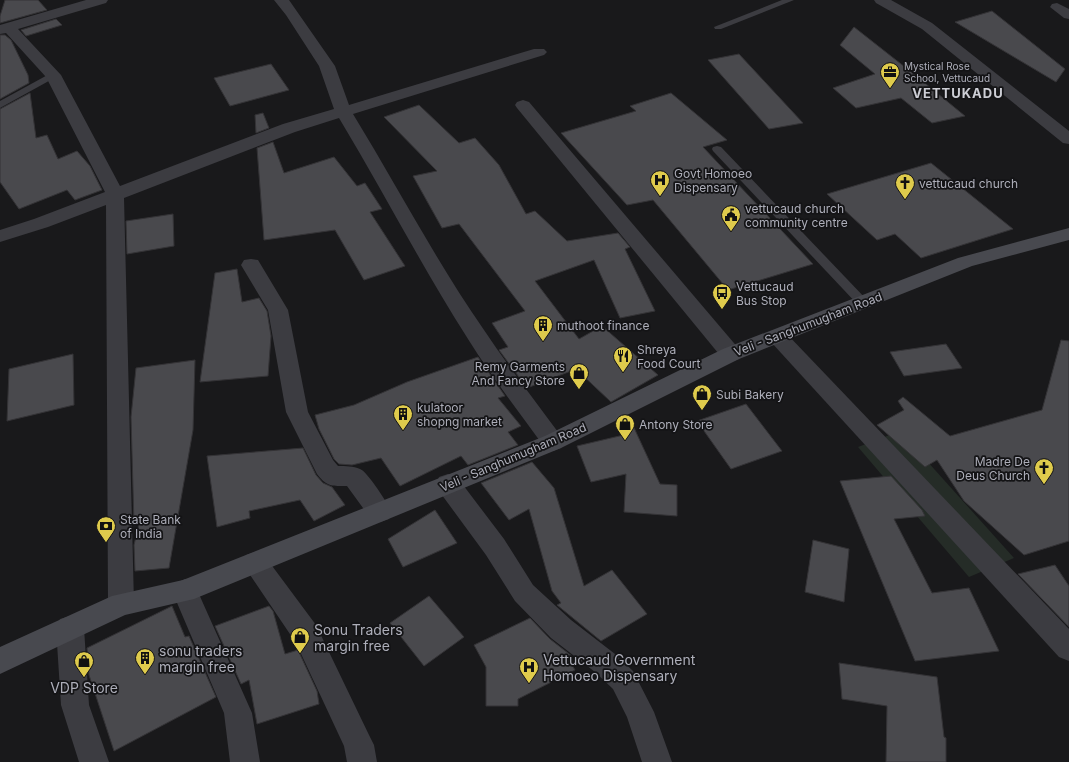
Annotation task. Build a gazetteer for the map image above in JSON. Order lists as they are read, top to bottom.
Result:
{
  "streets": {
    "main road": ["Veli - Sanghumugham Road"]
  },
  "districts": ["VETTUKADU"],
  "places": {
    "office": ["Mystical Rose School, Vettucaud"],
    "hospital": ["Govt Homoeo Dispensary", "Vettucaud Government Homoeo Dispensary"],
    "church": ["vettucaud church", "Madre De Deus Church"],
    "public building": ["vettucaud church community centre"],
    "bus stop": ["Vettucaud Bus Stop"],
    "building": ["muthoot finance", "kulatoor shopng market", "sonu traders margin free"],
    "restaurant": ["Shreya Food Court"],
    "shop": [
      "Remy Garments And Fancy Store",
      "Subi Bakery",
      "Antony Store",
      "Sonu Traders margin free",
      "VDP Store"
    ],
    "bank": ["State Bank of India"]
  }
}
